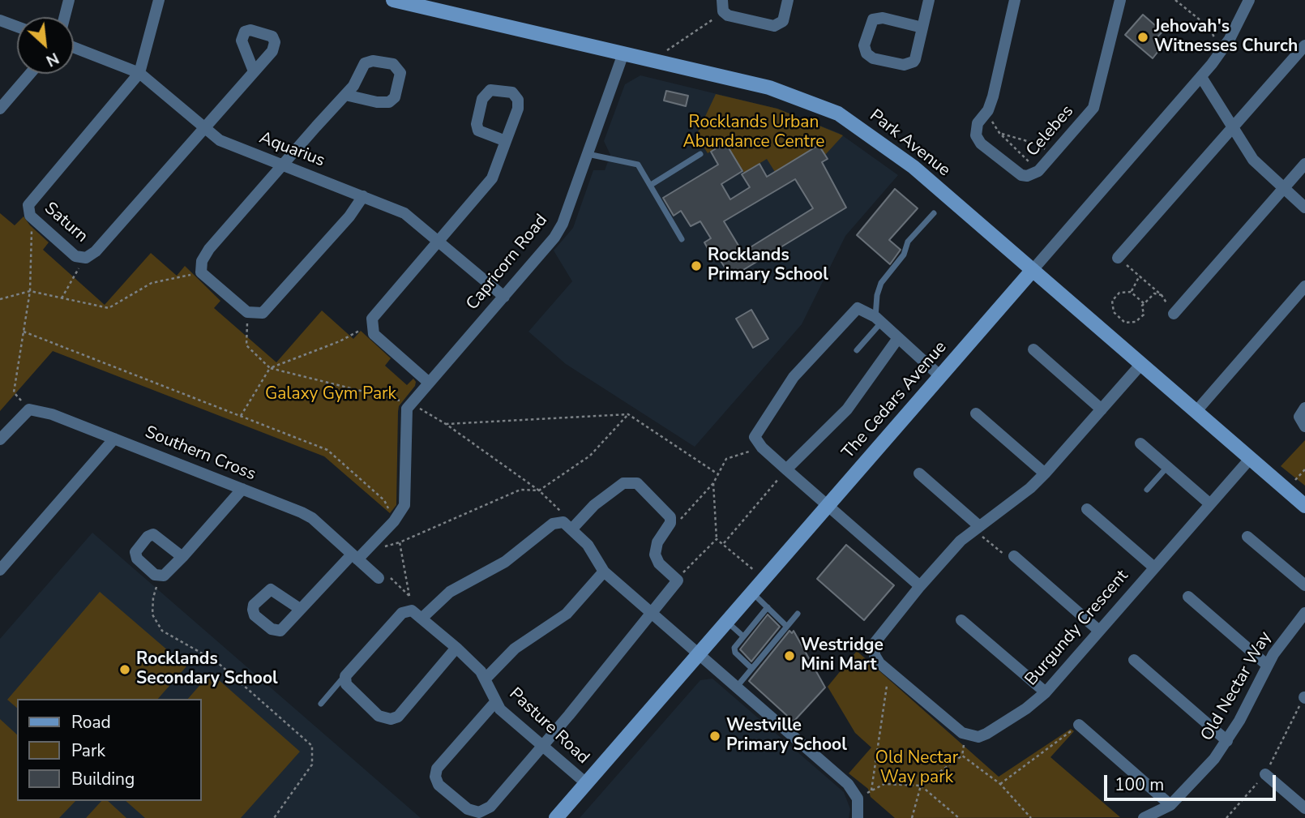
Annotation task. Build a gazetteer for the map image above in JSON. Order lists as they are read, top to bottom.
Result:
{
  "streets": {
    "street": [
      "Celebes",
      "Park Avenue",
      "Aquarius",
      "Saturn",
      "Capricorn Road",
      "The Cedars Avenue",
      "Southern Cross",
      "Burgundy Crescent",
      "Old Nectar Way",
      "Pasture Road"
    ]
  },
  "crossings": [
    ["Park Avenue", "Capricorn Road"],
    ["Park Avenue", "The Cedars Avenue"],
    ["Park Avenue", "Burgundy Crescent"],
    ["Aquarius", "Saturn"],
    ["Aquarius", "Capricorn Road"],
    ["Capricorn Road", "Southern Cross"],
    ["The Cedars Avenue", "Pasture Road"]
  ],
  "parks": ["Rocklands Urban Abundance Centre", "Galaxy Gym Park", "Old Nectar Way park"],
  "places": [
    "Jehovah's Witnesses Church",
    "Rocklands Primary School",
    "Westridge Mini Mart",
    "Rocklands Secondary School",
    "Westville Primary School"
  ],
  "legend": ["Road", "Park", "Building"],
  "scale_bar": "100 m",
  "north": "bottom right"
}
